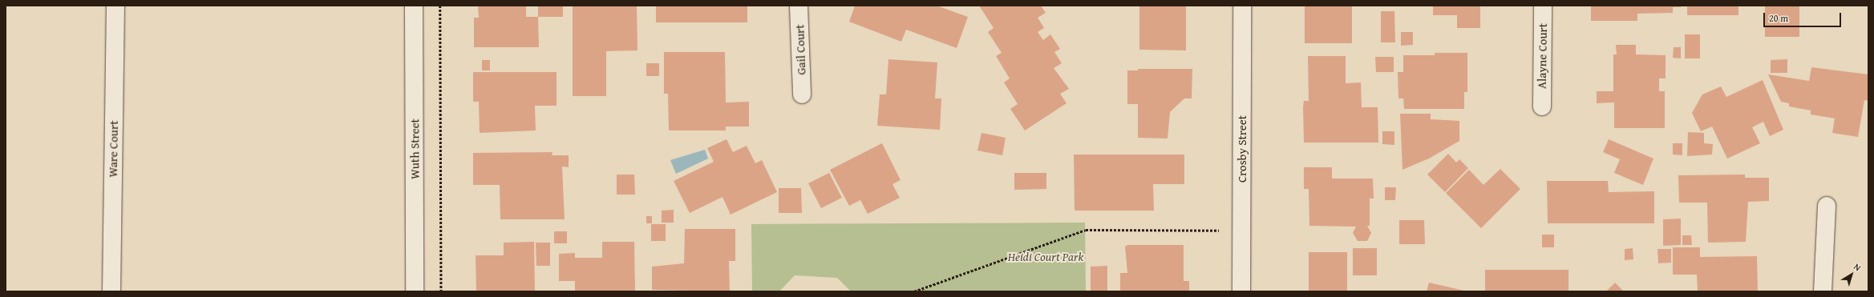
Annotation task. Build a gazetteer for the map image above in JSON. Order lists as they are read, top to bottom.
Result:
{
  "streets": {
    "street": [
      "Gail Court",
      "Alayne Court",
      "Ware Court",
      "Wuth Street",
      "Crosby Street"
    ]
  },
  "parks": ["Heidi Court Park"],
  "scale_bar": "20 m",
  "north": "top right"
}
